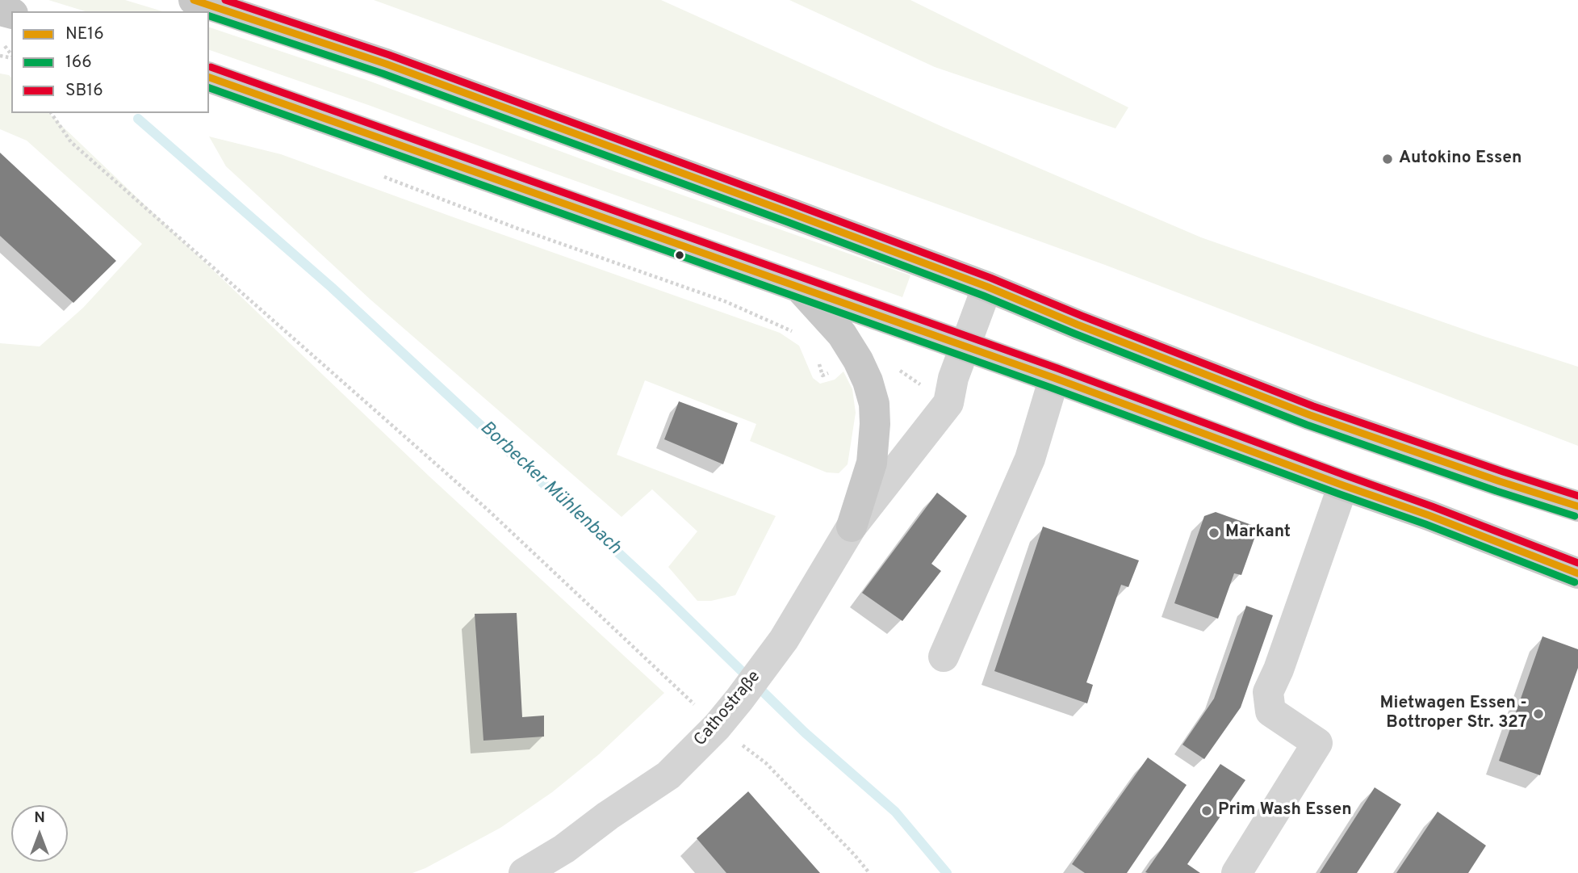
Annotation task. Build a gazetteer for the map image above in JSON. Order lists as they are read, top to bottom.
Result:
{
  "streets": {
    "street": ["Cathostraße"]
  },
  "water": ["Borbecker Mühlenbach"],
  "places": [
    "Autokino Essen",
    "Markant",
    "Mietwagen Essen - Bottroper Str. 327",
    "Prim Wash Essen"
  ],
  "lines": ["transit line NE16", "transit line SB16", "transit line 166"],
  "legend": ["NE16", "166", "SB16"],
  "north": "top"
}
